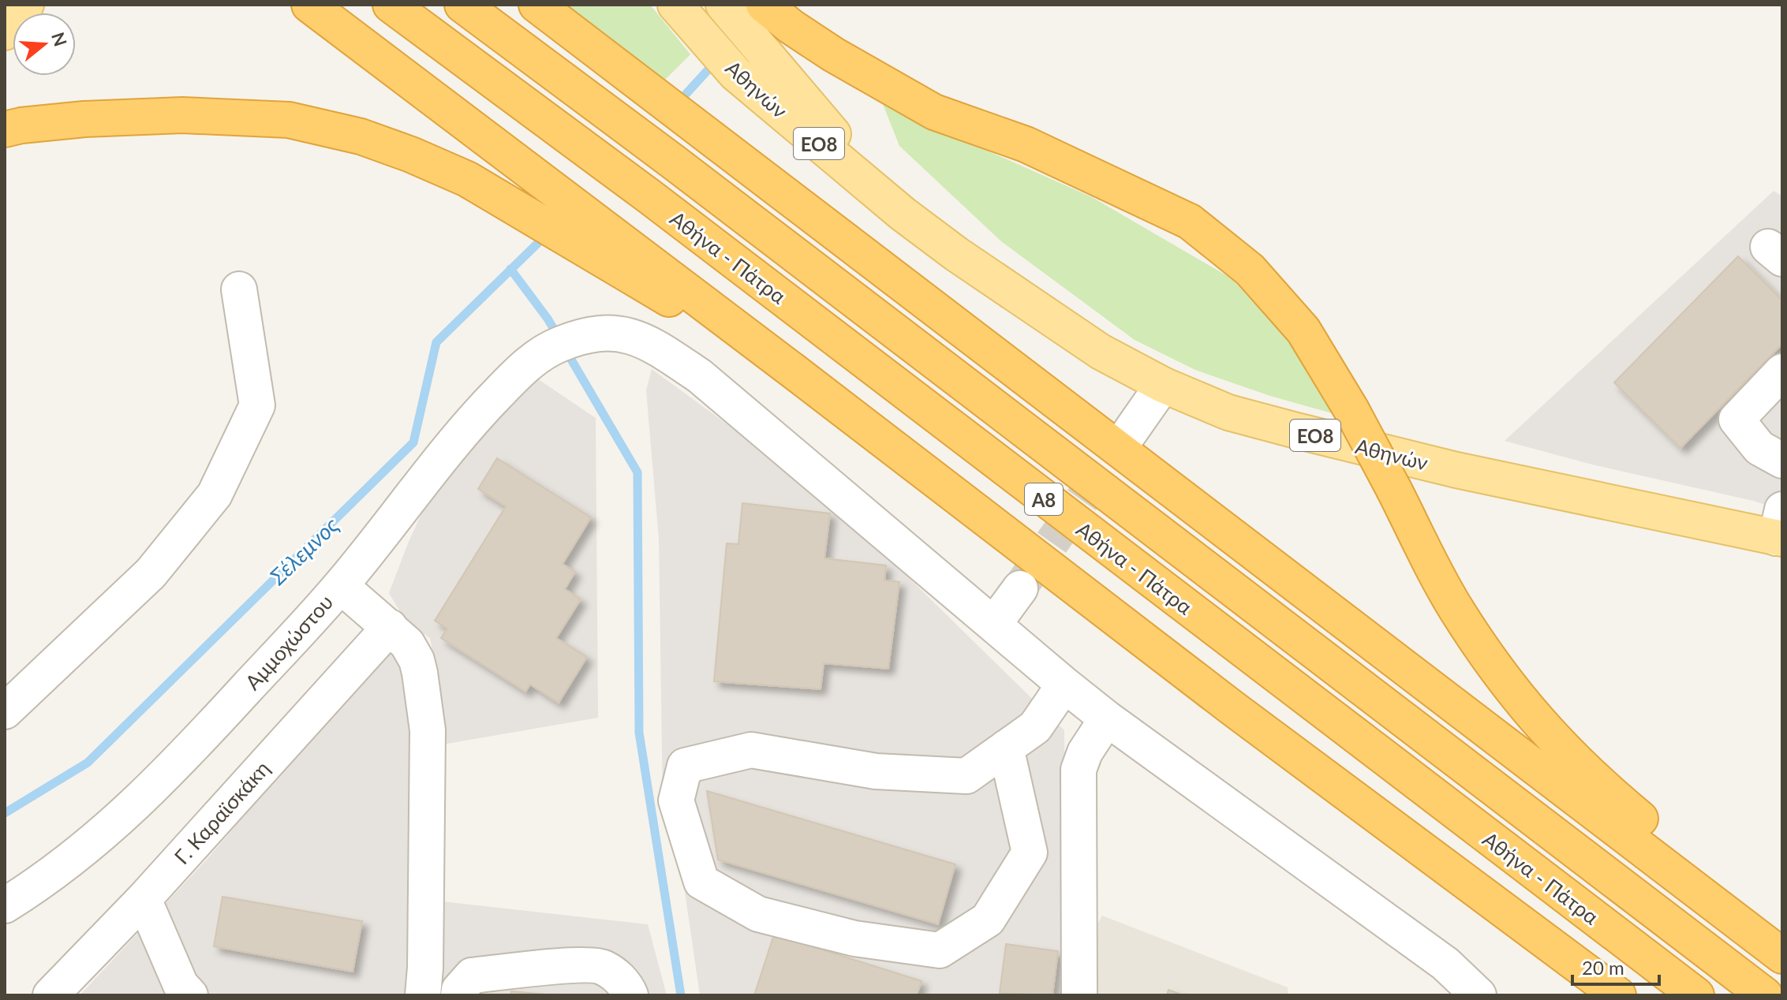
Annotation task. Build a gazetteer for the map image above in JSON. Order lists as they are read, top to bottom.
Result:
{
  "streets": {
    "highway": ["Αθήνα - Πάτρα", "Α8"],
    "main road": ["Αθηνών", "ΕΟ8"],
    "street": ["Αμμοχώστου", "Γ. Καραϊσκάκη"]
  },
  "water": ["Σέλεμνος"],
  "scale_bar": "20 m",
  "north": "right"
}
